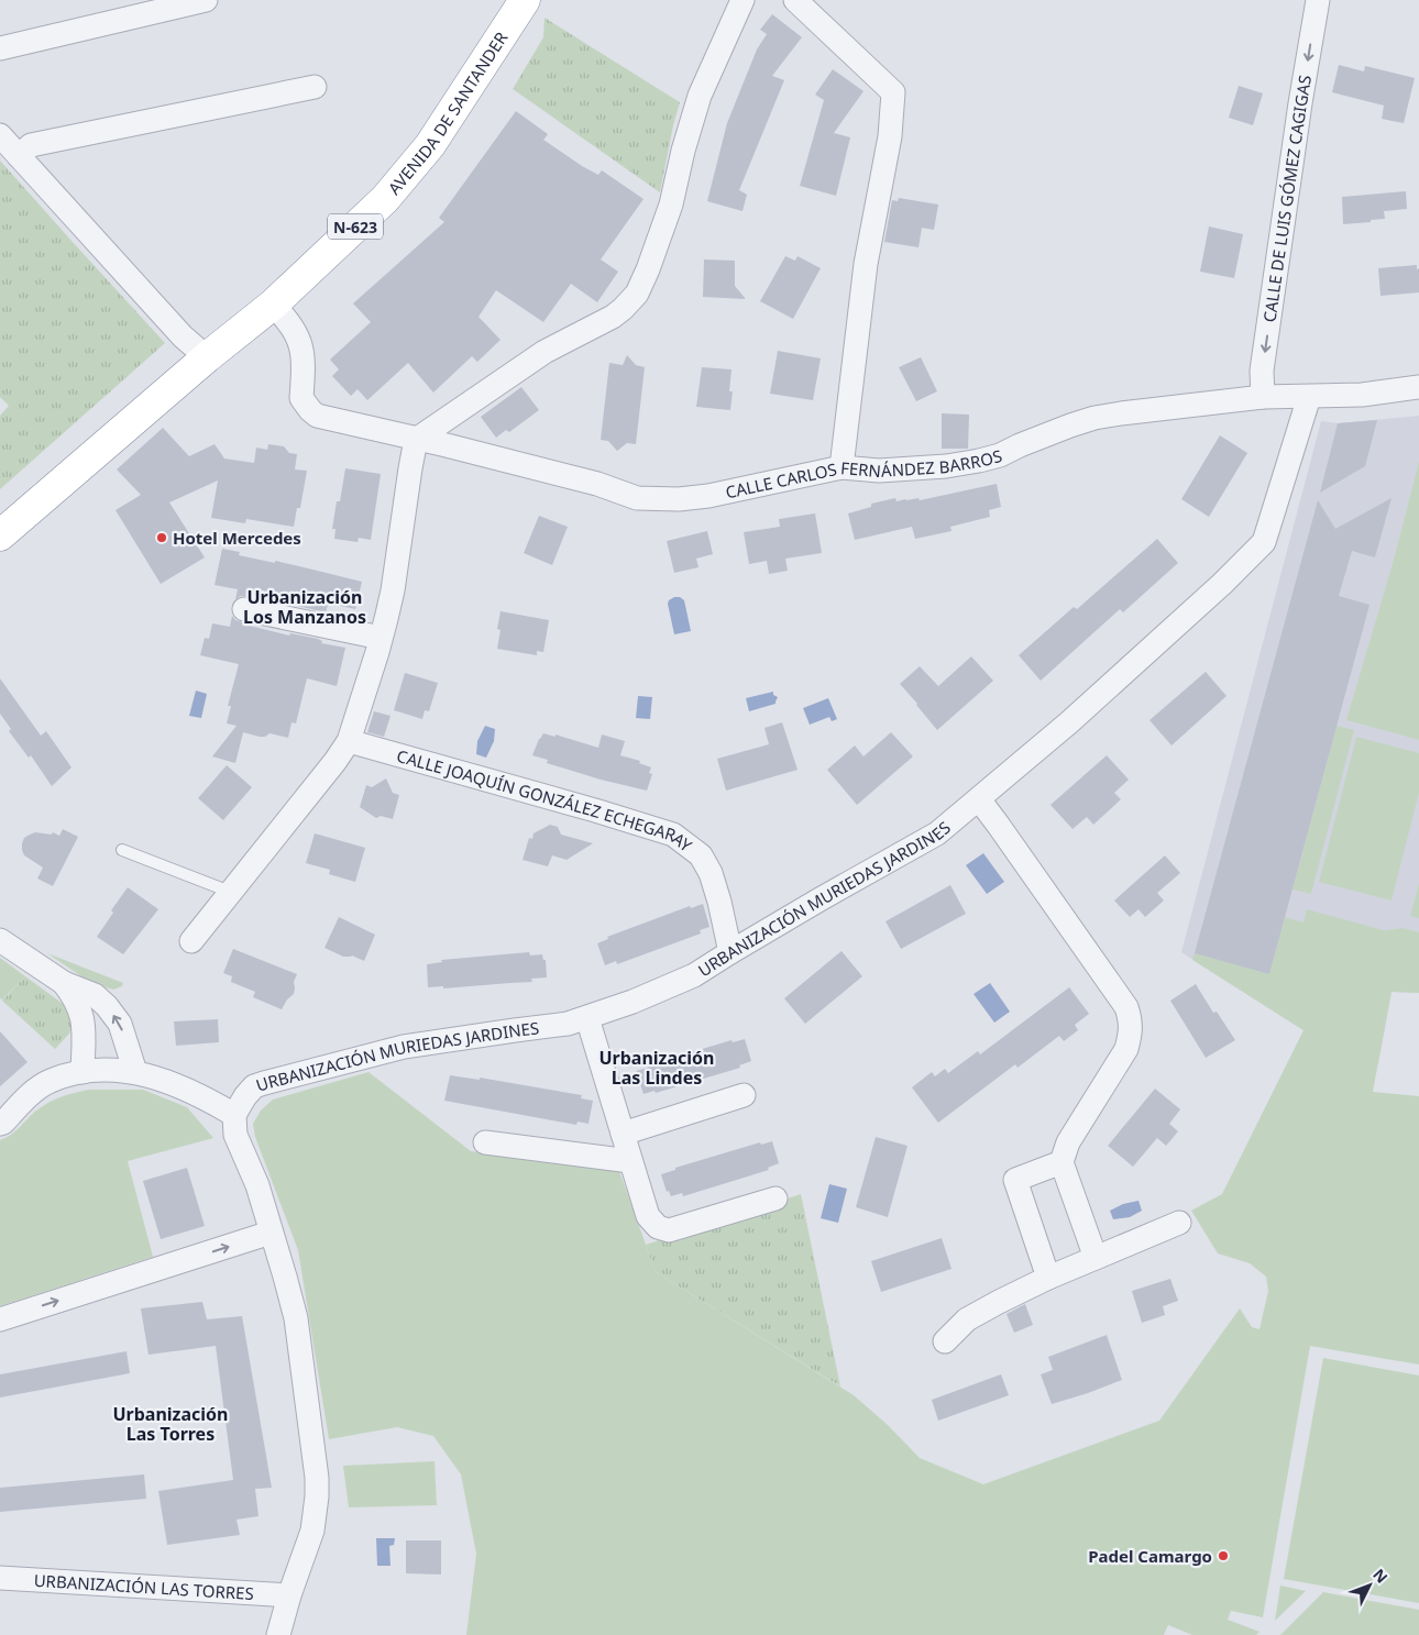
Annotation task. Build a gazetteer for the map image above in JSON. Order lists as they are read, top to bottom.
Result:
{
  "streets": {
    "highway": ["AVENIDA DE SANTANDER", "N-623"],
    "street": [
      "CALLE DE LUIS GÓMEZ CAGIGAS",
      "CALLE CARLOS FERNÁNDEZ BARROS",
      "CALLE JOAQUÍN GONZÁLEZ ECHEGARAY",
      "URBANIZACIÓN MURIEDAS JARDINES",
      "URBANIZACIÓN LAS TORRES"
    ]
  },
  "crossings": [
    ["AVENIDA DE SANTANDER", "CALLE CARLOS FERNÁNDEZ BARROS"],
    ["CALLE DE LUIS GÓMEZ CAGIGAS", "CALLE CARLOS FERNÁNDEZ BARROS"],
    ["CALLE CARLOS FERNÁNDEZ BARROS", "URBANIZACIÓN MURIEDAS JARDINES"],
    ["CALLE JOAQUÍN GONZÁLEZ ECHEGARAY", "URBANIZACIÓN MURIEDAS JARDINES"]
  ],
  "one_way": ["CALLE DE LUIS GÓMEZ CAGIGAS"],
  "districts": ["Urbanización Los Manzanos", "Urbanización Las Lindes", "Urbanización Las Torres"],
  "places": ["Hotel Mercedes", "Padel Camargo"],
  "north": "top right"
}
